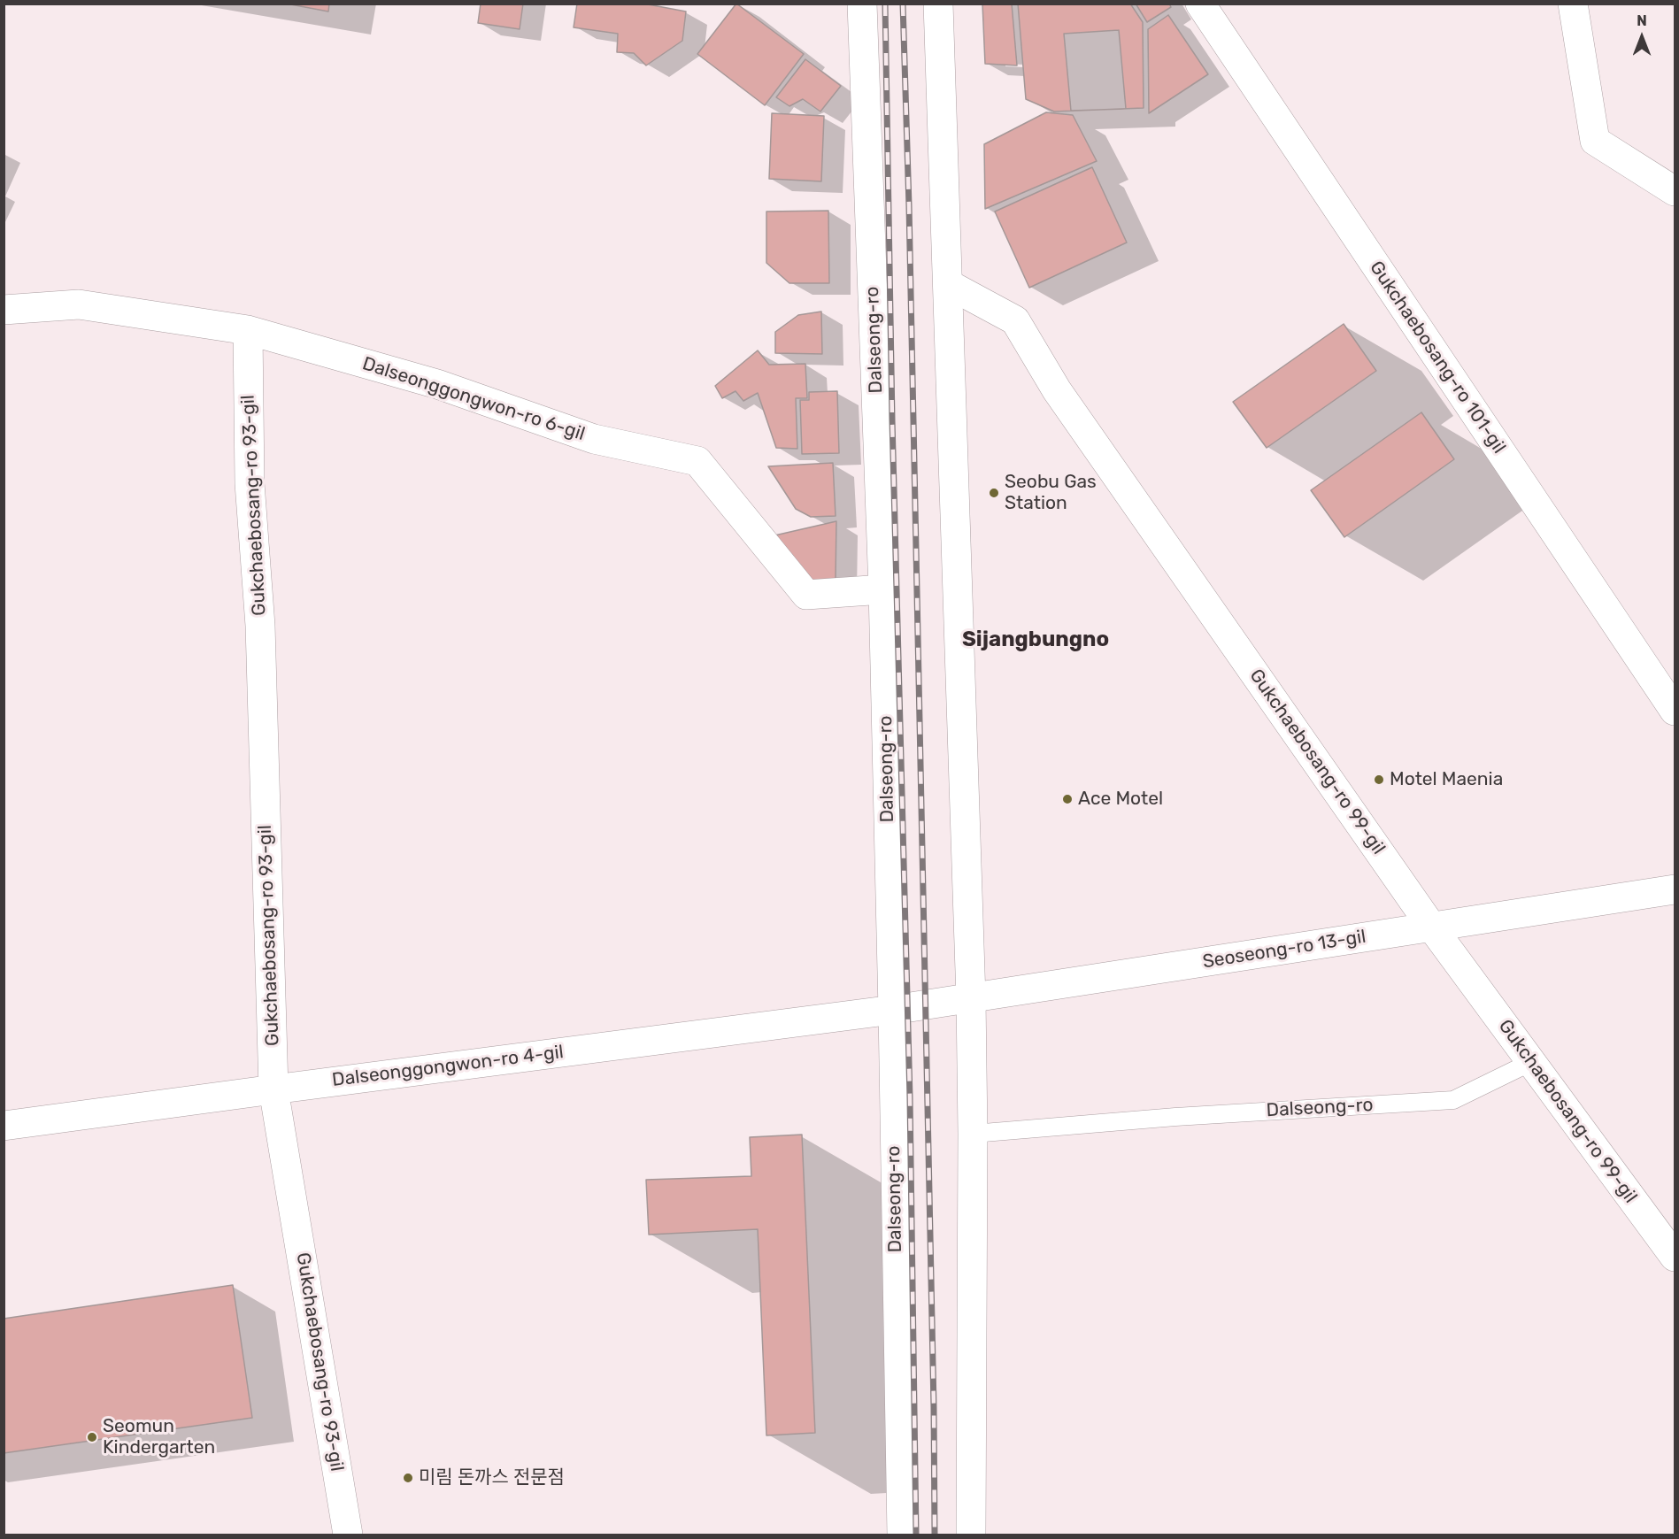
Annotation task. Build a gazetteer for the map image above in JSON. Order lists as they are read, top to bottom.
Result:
{
  "streets": {
    "street": [
      "Dalseong-ro",
      "Gukchaebosang-ro 101-gil",
      "Dalseonggongwon-ro 6-gil",
      "Gukchaebosang-ro 93-gil",
      "Gukchaebosang-ro 99-gil",
      "Seoseong-ro 13-gil",
      "Dalseonggongwon-ro 4-gil"
    ]
  },
  "crossings": [
    ["Dalseong-ro", "Dalseonggongwon-ro 6-gil"],
    ["Dalseong-ro", "Gukchaebosang-ro 99-gil"],
    ["Dalseong-ro", "Seoseong-ro 13-gil"],
    ["Dalseong-ro", "Dalseonggongwon-ro 4-gil"],
    ["Dalseonggongwon-ro 6-gil", "Gukchaebosang-ro 93-gil"],
    ["Gukchaebosang-ro 93-gil", "Dalseonggongwon-ro 4-gil"],
    ["Gukchaebosang-ro 99-gil", "Seoseong-ro 13-gil"],
    ["Seoseong-ro 13-gil", "Dalseonggongwon-ro 4-gil"]
  ],
  "districts": ["Sijangbungno"],
  "places": [
    "Seobu Gas Station",
    "Motel Maenia",
    "Ace Motel",
    "Seomun Kindergarten",
    "미림 돈까스 전문점"
  ],
  "north": "top"
}
